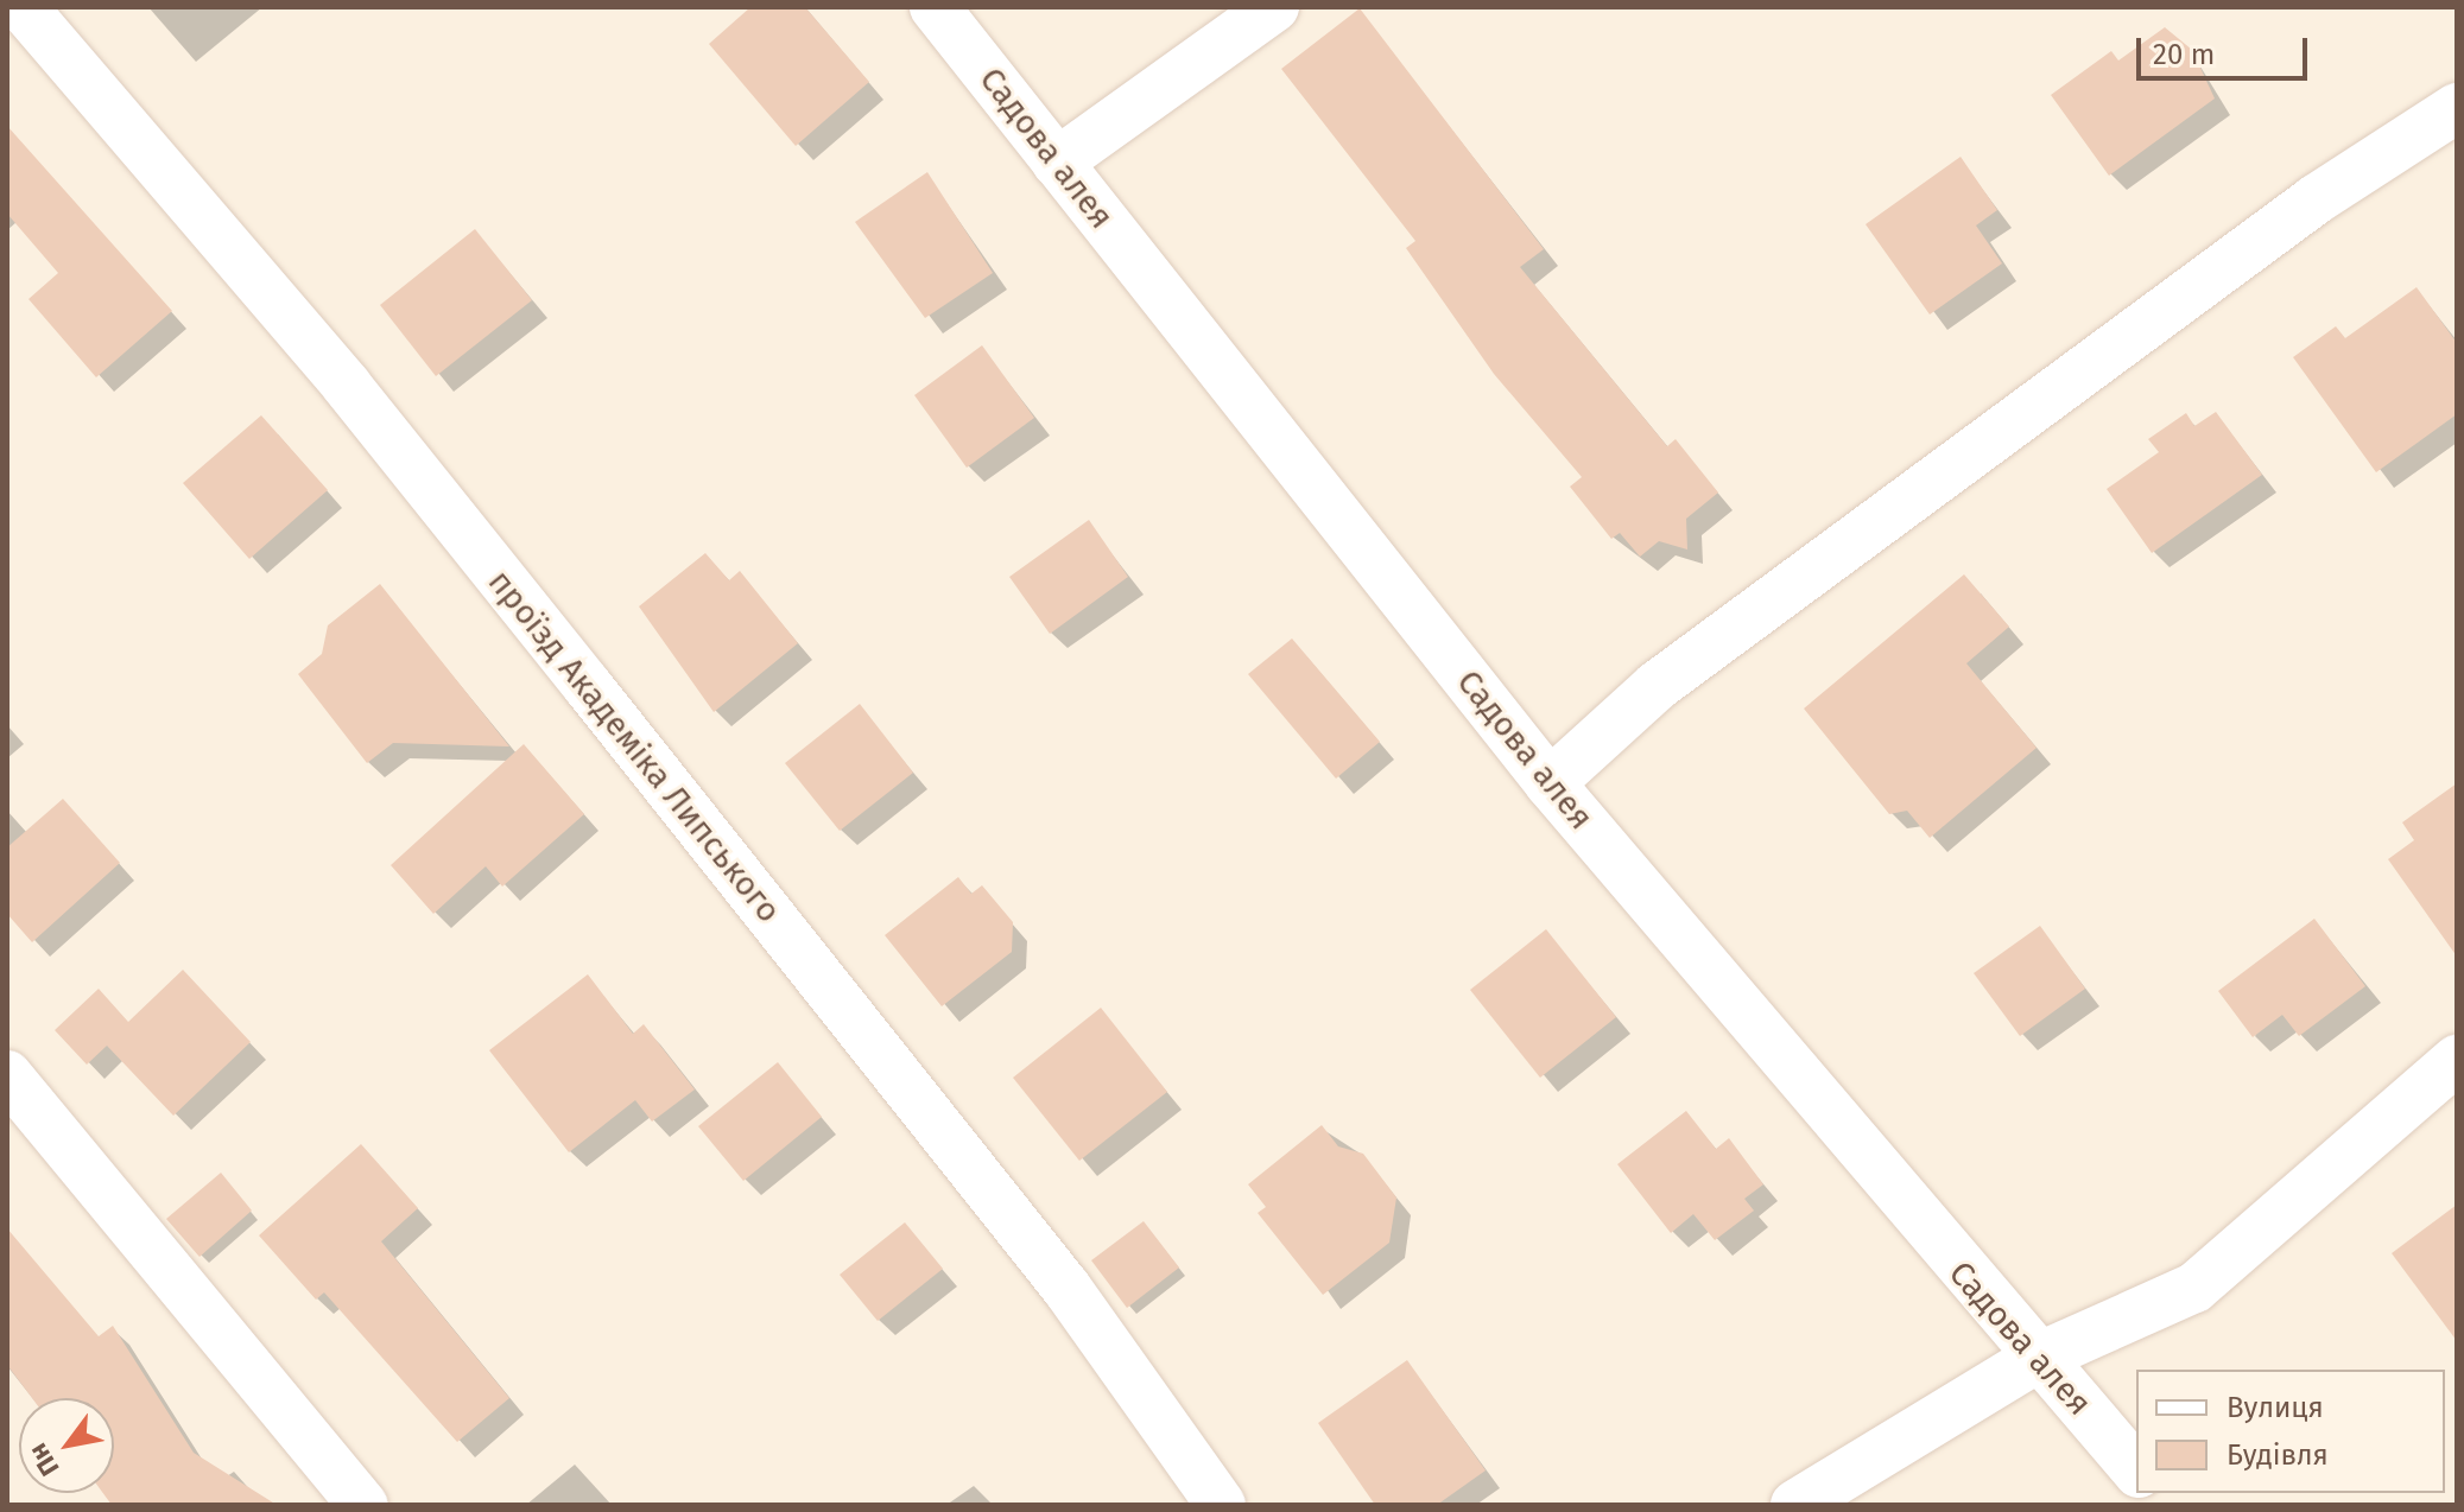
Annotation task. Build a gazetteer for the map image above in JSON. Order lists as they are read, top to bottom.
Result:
{
  "streets": {
    "street": ["Садова алея", "проїзд Академіка Липського"]
  },
  "legend": ["Вулиця", "Будівля"],
  "scale_bar": "20 m",
  "north": "bottom left"
}
